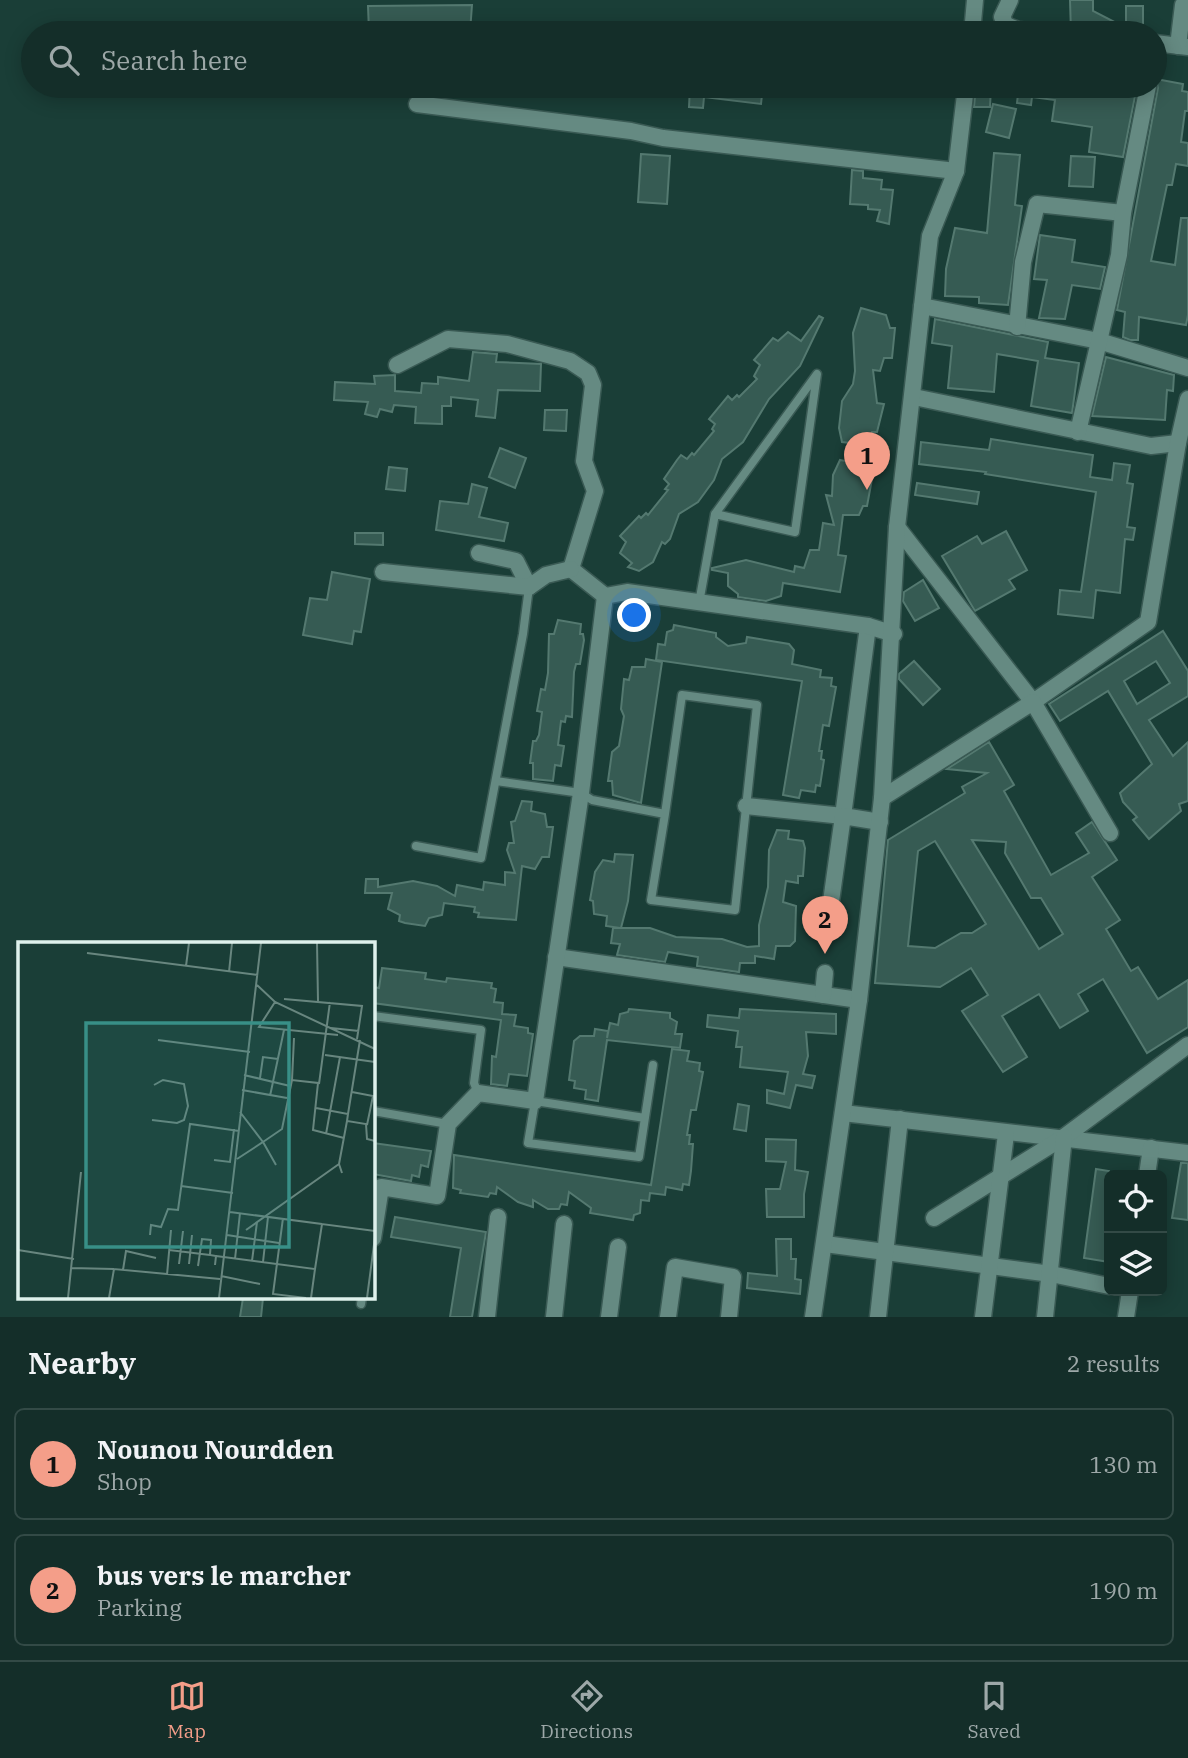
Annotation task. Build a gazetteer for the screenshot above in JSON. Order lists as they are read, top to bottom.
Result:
{
  "page": {
    "search": "Search here",
    "pins": ["1", "2"],
    "heading": ["Nearby", "2 results"],
    "list": [
      {
        "mark": "1",
        "name": "Nounou Nourdden",
        "note": "Shop",
        "value": "130 m"
      },
      {
        "mark": "2",
        "name": "bus vers le marcher",
        "note": "Parking",
        "value": "190 m"
      }
    ],
    "nav": ["Map", "Directions", "Saved"]
  }
}
